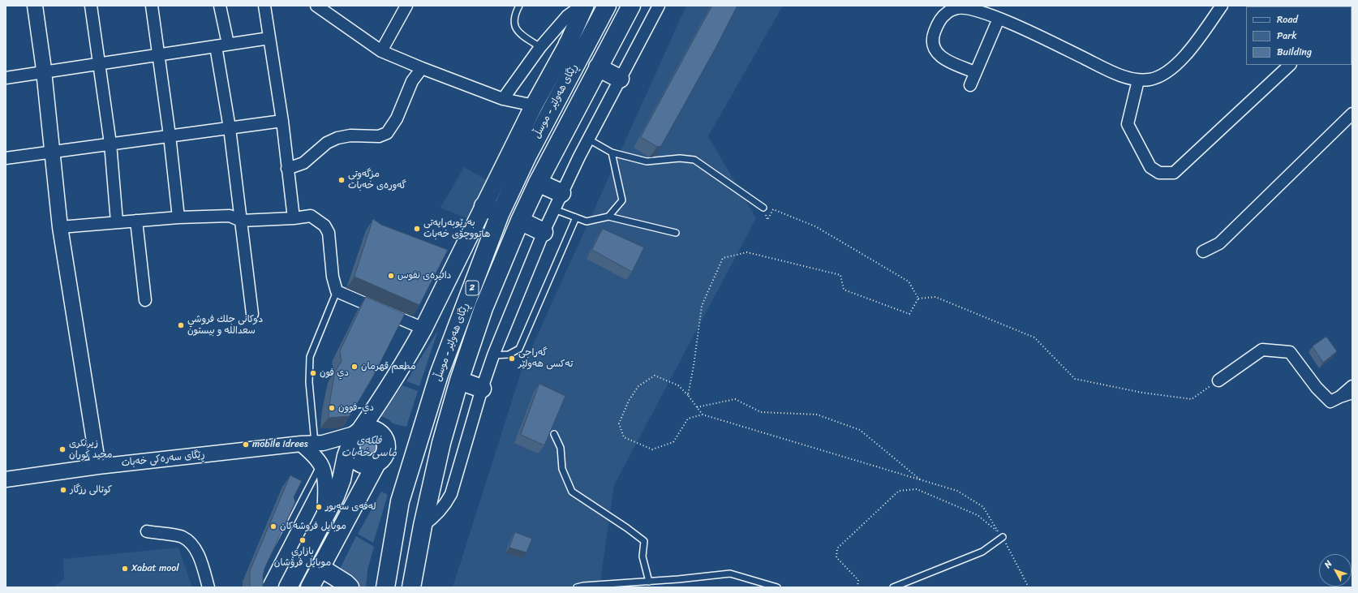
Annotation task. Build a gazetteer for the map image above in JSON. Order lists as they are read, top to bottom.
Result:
{
  "streets": {
    "main road": ["ڕێگای هەولێر - موسڵ", "2"],
    "street": ["ڕێگای سەرەکی خەبات"]
  },
  "water": ["فلکەی ماسی خەبات"],
  "places": [
    "مزگەوتى گەورەى خەبات",
    "به‌رێوبه‌رایه‌تی هاتووچۆی خه‌بات",
    "دائیرەی نفوس",
    "دوكانى جلك فروشي سعدالله و بيستون",
    "گەراجی تەکسی هەولێر",
    "مطعم قهرمان",
    "دي فون",
    "دي-فوون",
    "mobile idrees",
    "زيرنكرى مجيد كوران",
    "كوتالى رزگار",
    "لەفەی سەبور",
    "موبایل فروشەکان",
    "بازاڕی موبایل فرۆشان",
    "Xabat mool"
  ],
  "legend": ["Road", "Park", "Building"],
  "north": "top left"
}
